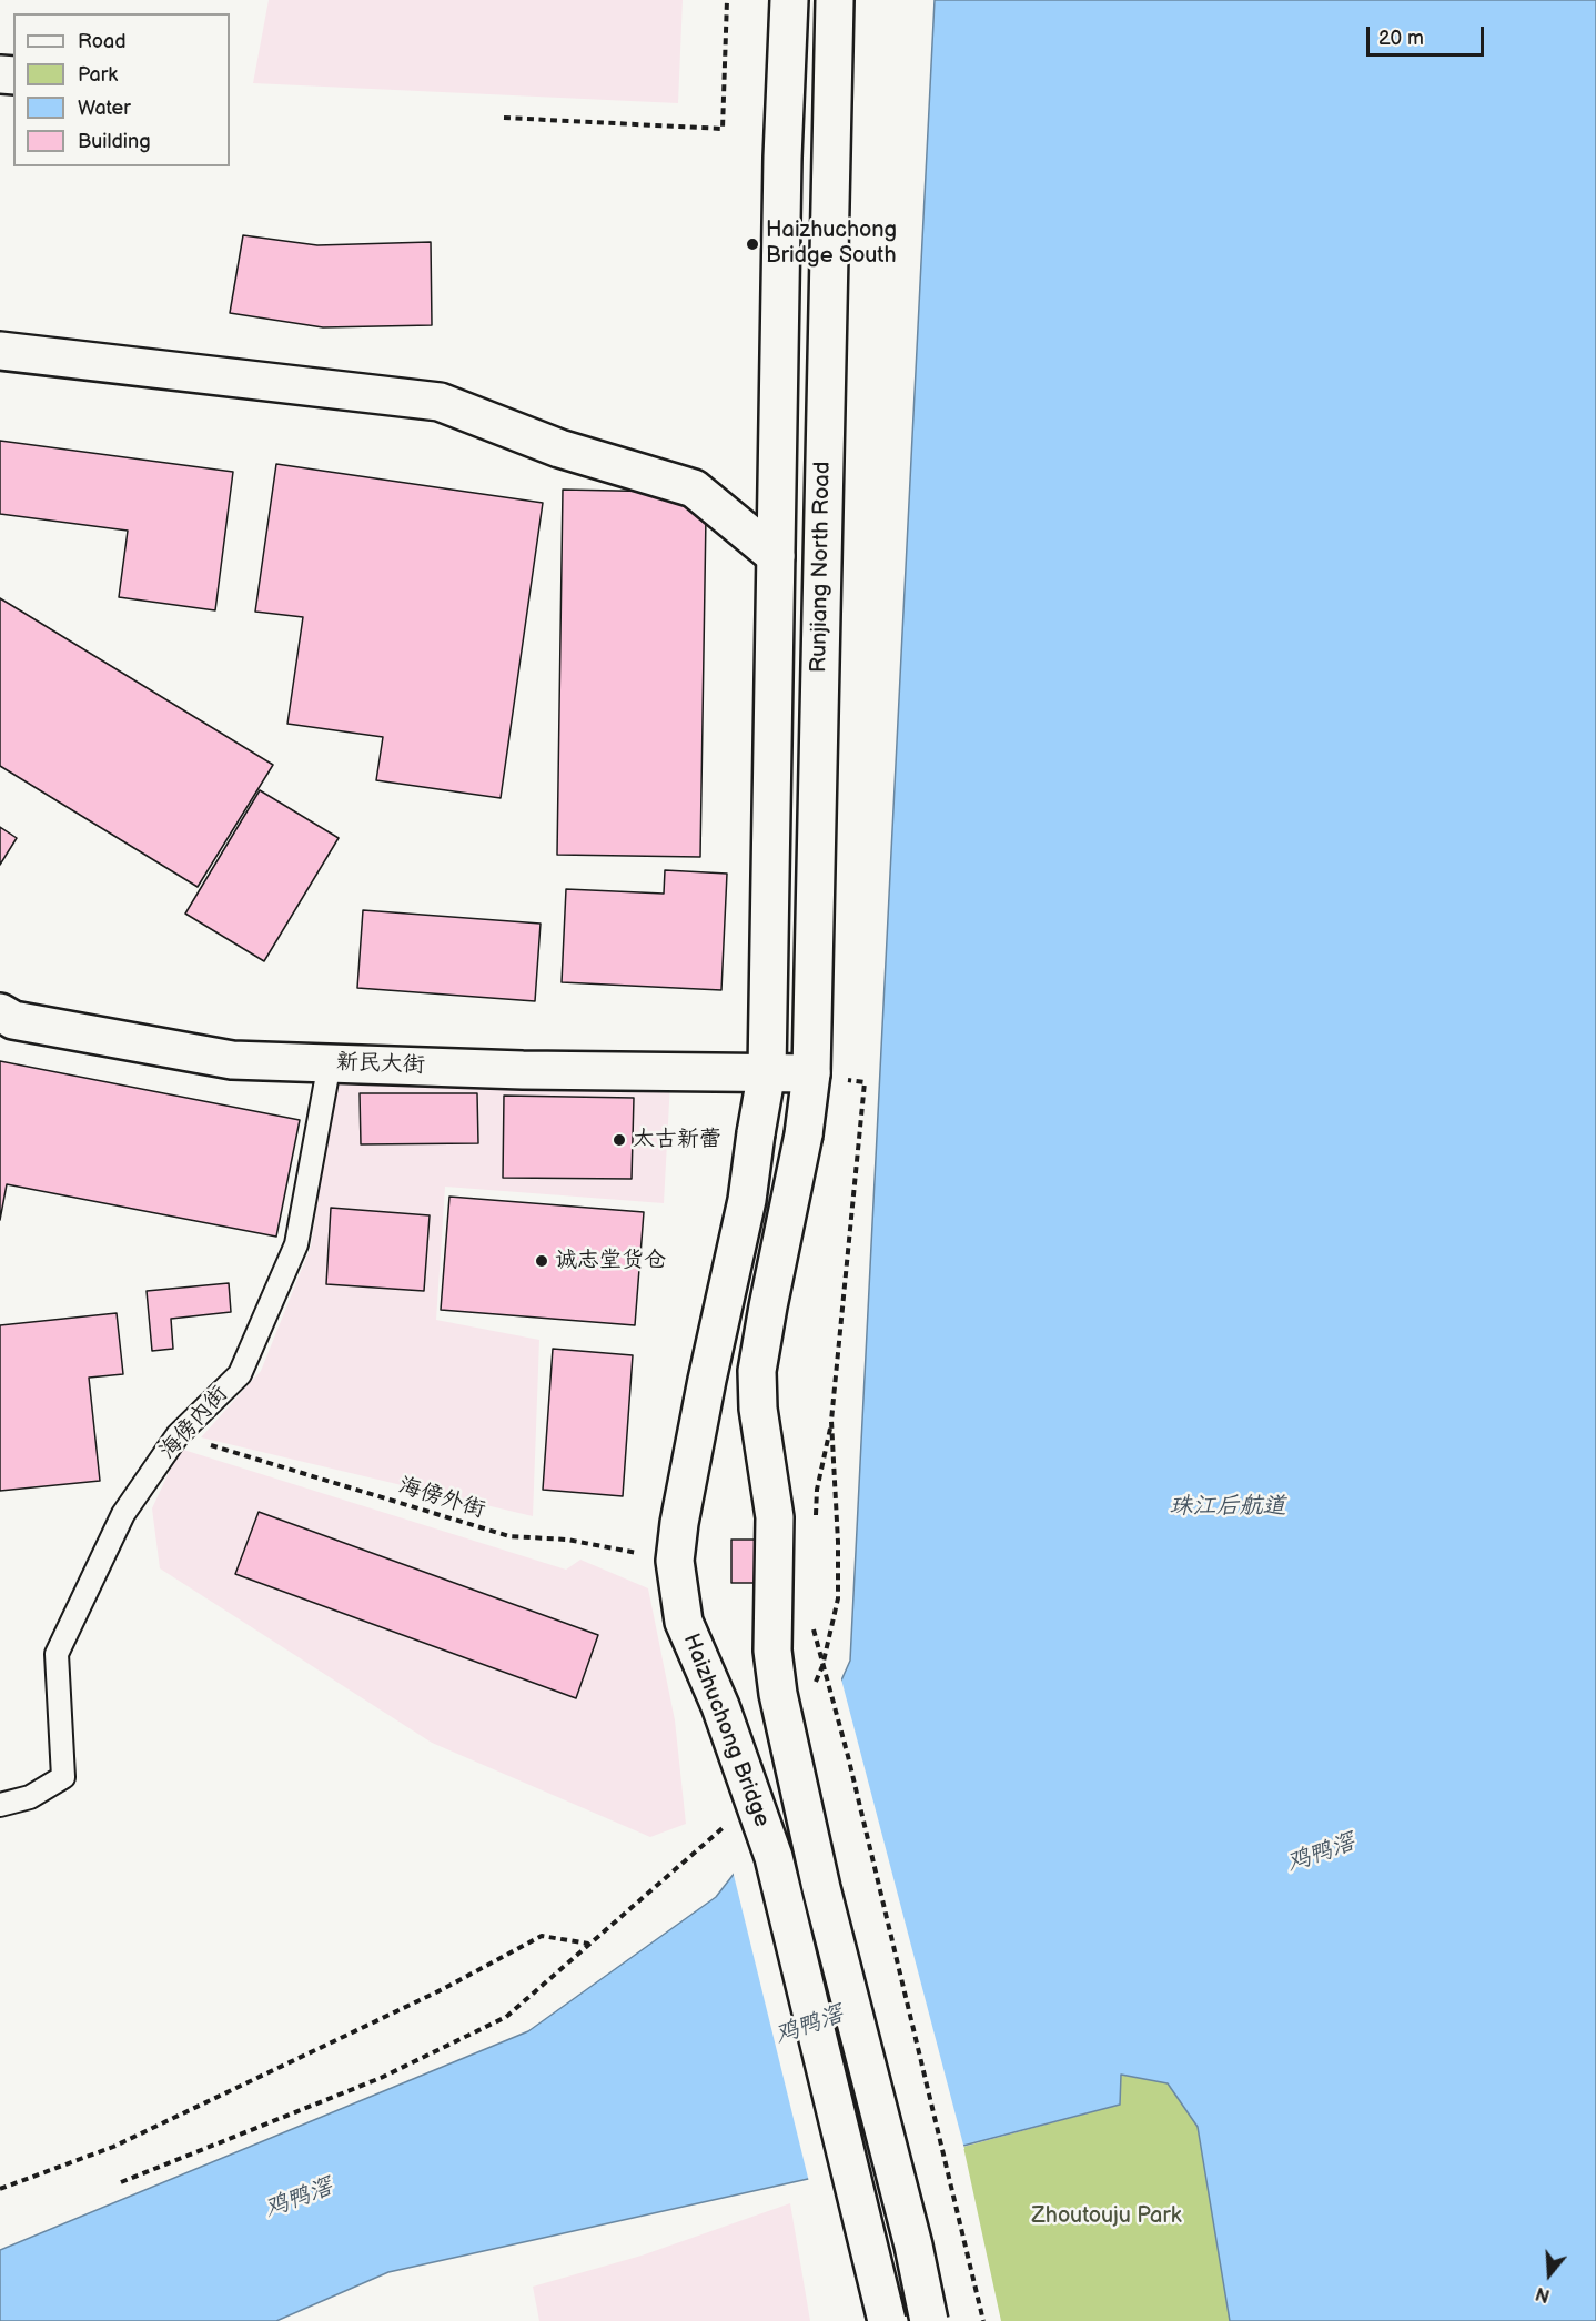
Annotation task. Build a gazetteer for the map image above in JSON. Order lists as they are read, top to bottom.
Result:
{
  "streets": {
    "main road": ["Runjiang North Road", "新民大街", "Haizhuchong Bridge"],
    "lane": ["海傍内街"],
    "path": ["海傍外街"]
  },
  "crossings": [
    ["Runjiang North Road", "新民大街"],
    ["Runjiang North Road", "Haizhuchong Bridge"],
    ["新民大街", "海傍内街"],
    ["海傍内街", "海傍外街"]
  ],
  "water": ["珠江后航道", "鸡鸭滘"],
  "parks": ["Zhoutouju Park"],
  "places": ["Haizhuchong Bridge South", "太古新蕾", "诚志堂货仓"],
  "legend": [
    "Road",
    "Park",
    "Water",
    "Building"
  ],
  "scale_bar": "20 m",
  "north": "bottom"
}
